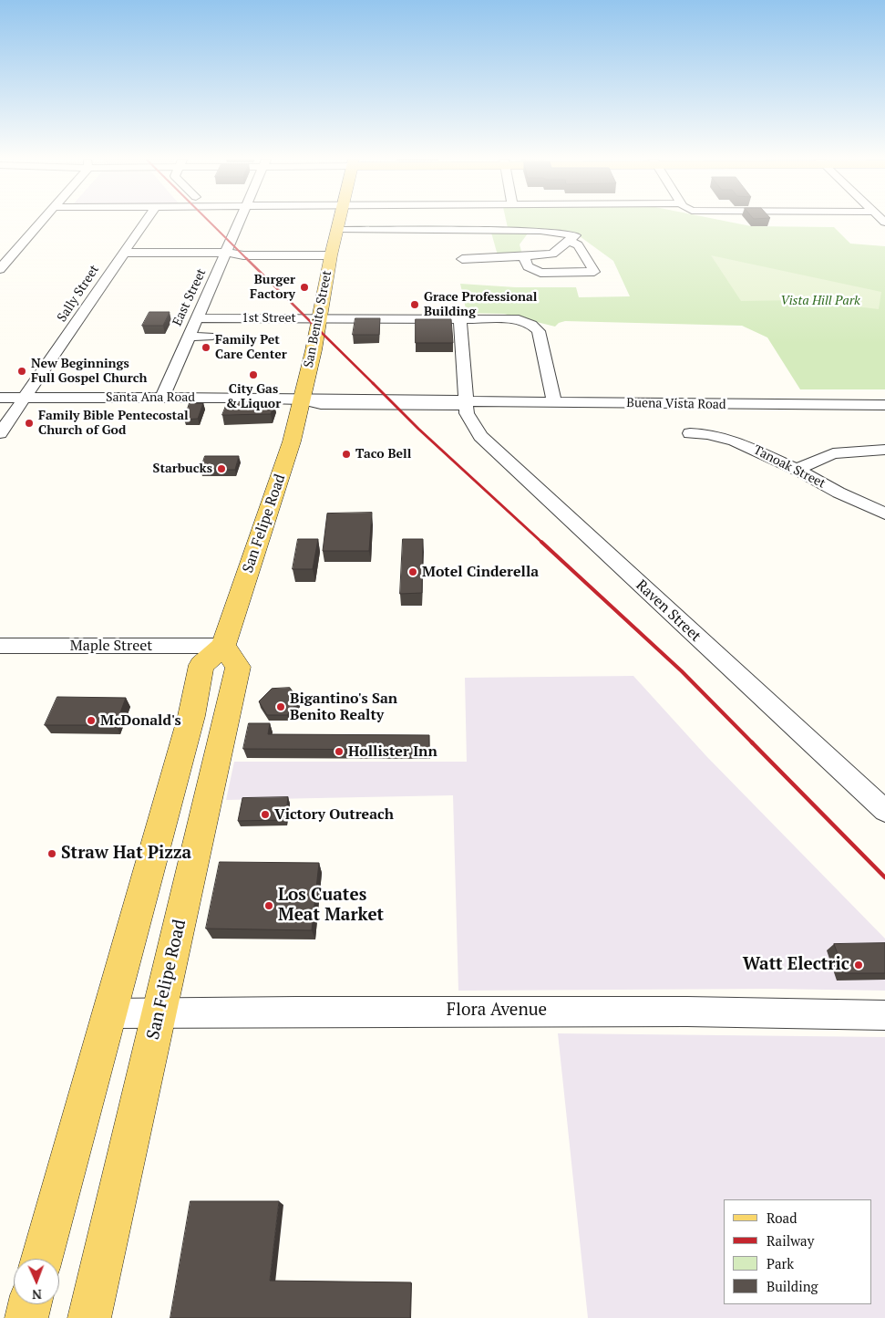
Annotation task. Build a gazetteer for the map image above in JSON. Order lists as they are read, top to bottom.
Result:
{
  "streets": {
    "main road": ["San Benito Street", "San Felipe Road"],
    "street": [
      "Sally Street",
      "East Street",
      "1st Street",
      "Santa Ana Road",
      "Buena Vista Road",
      "Tanoak Street",
      "Raven Street",
      "Maple Street",
      "Flora Avenue"
    ]
  },
  "crossings": [
    ["Sally Street", "Santa Ana Road"],
    ["East Street", "1st Street"],
    ["East Street", "Santa Ana Road"],
    ["1st Street", "San Benito Street"],
    ["1st Street", "Buena Vista Road"],
    ["1st Street", "Raven Street"],
    ["San Benito Street", "Santa Ana Road"],
    ["San Benito Street", "Buena Vista Road"],
    ["San Benito Street", "San Felipe Road"],
    ["Santa Ana Road", "Buena Vista Road"],
    ["Santa Ana Road", "San Felipe Road"],
    ["Buena Vista Road", "San Felipe Road"],
    ["Buena Vista Road", "Raven Street"],
    ["San Felipe Road", "Maple Street"],
    ["San Felipe Road", "Flora Avenue"]
  ],
  "parks": ["Vista Hill Park"],
  "places": [
    "Burger Factory",
    "Grace Professional Building",
    "Family Pet Care Center",
    "New Beginnings Full Gospel Church",
    "City Gas & Liquor",
    "Family Bible Pentecostal Church of God",
    "Taco Bell",
    "Starbucks",
    "Motel Cinderella",
    "Bigantino's San Benito Realty",
    "McDonald's",
    "Hollister Inn",
    "Victory Outreach",
    "Straw Hat Pizza",
    "Los Cuates Meat Market",
    "Watt Electric"
  ],
  "legend": [
    "Road",
    "Railway",
    "Park",
    "Building"
  ],
  "north": "bottom"
}
